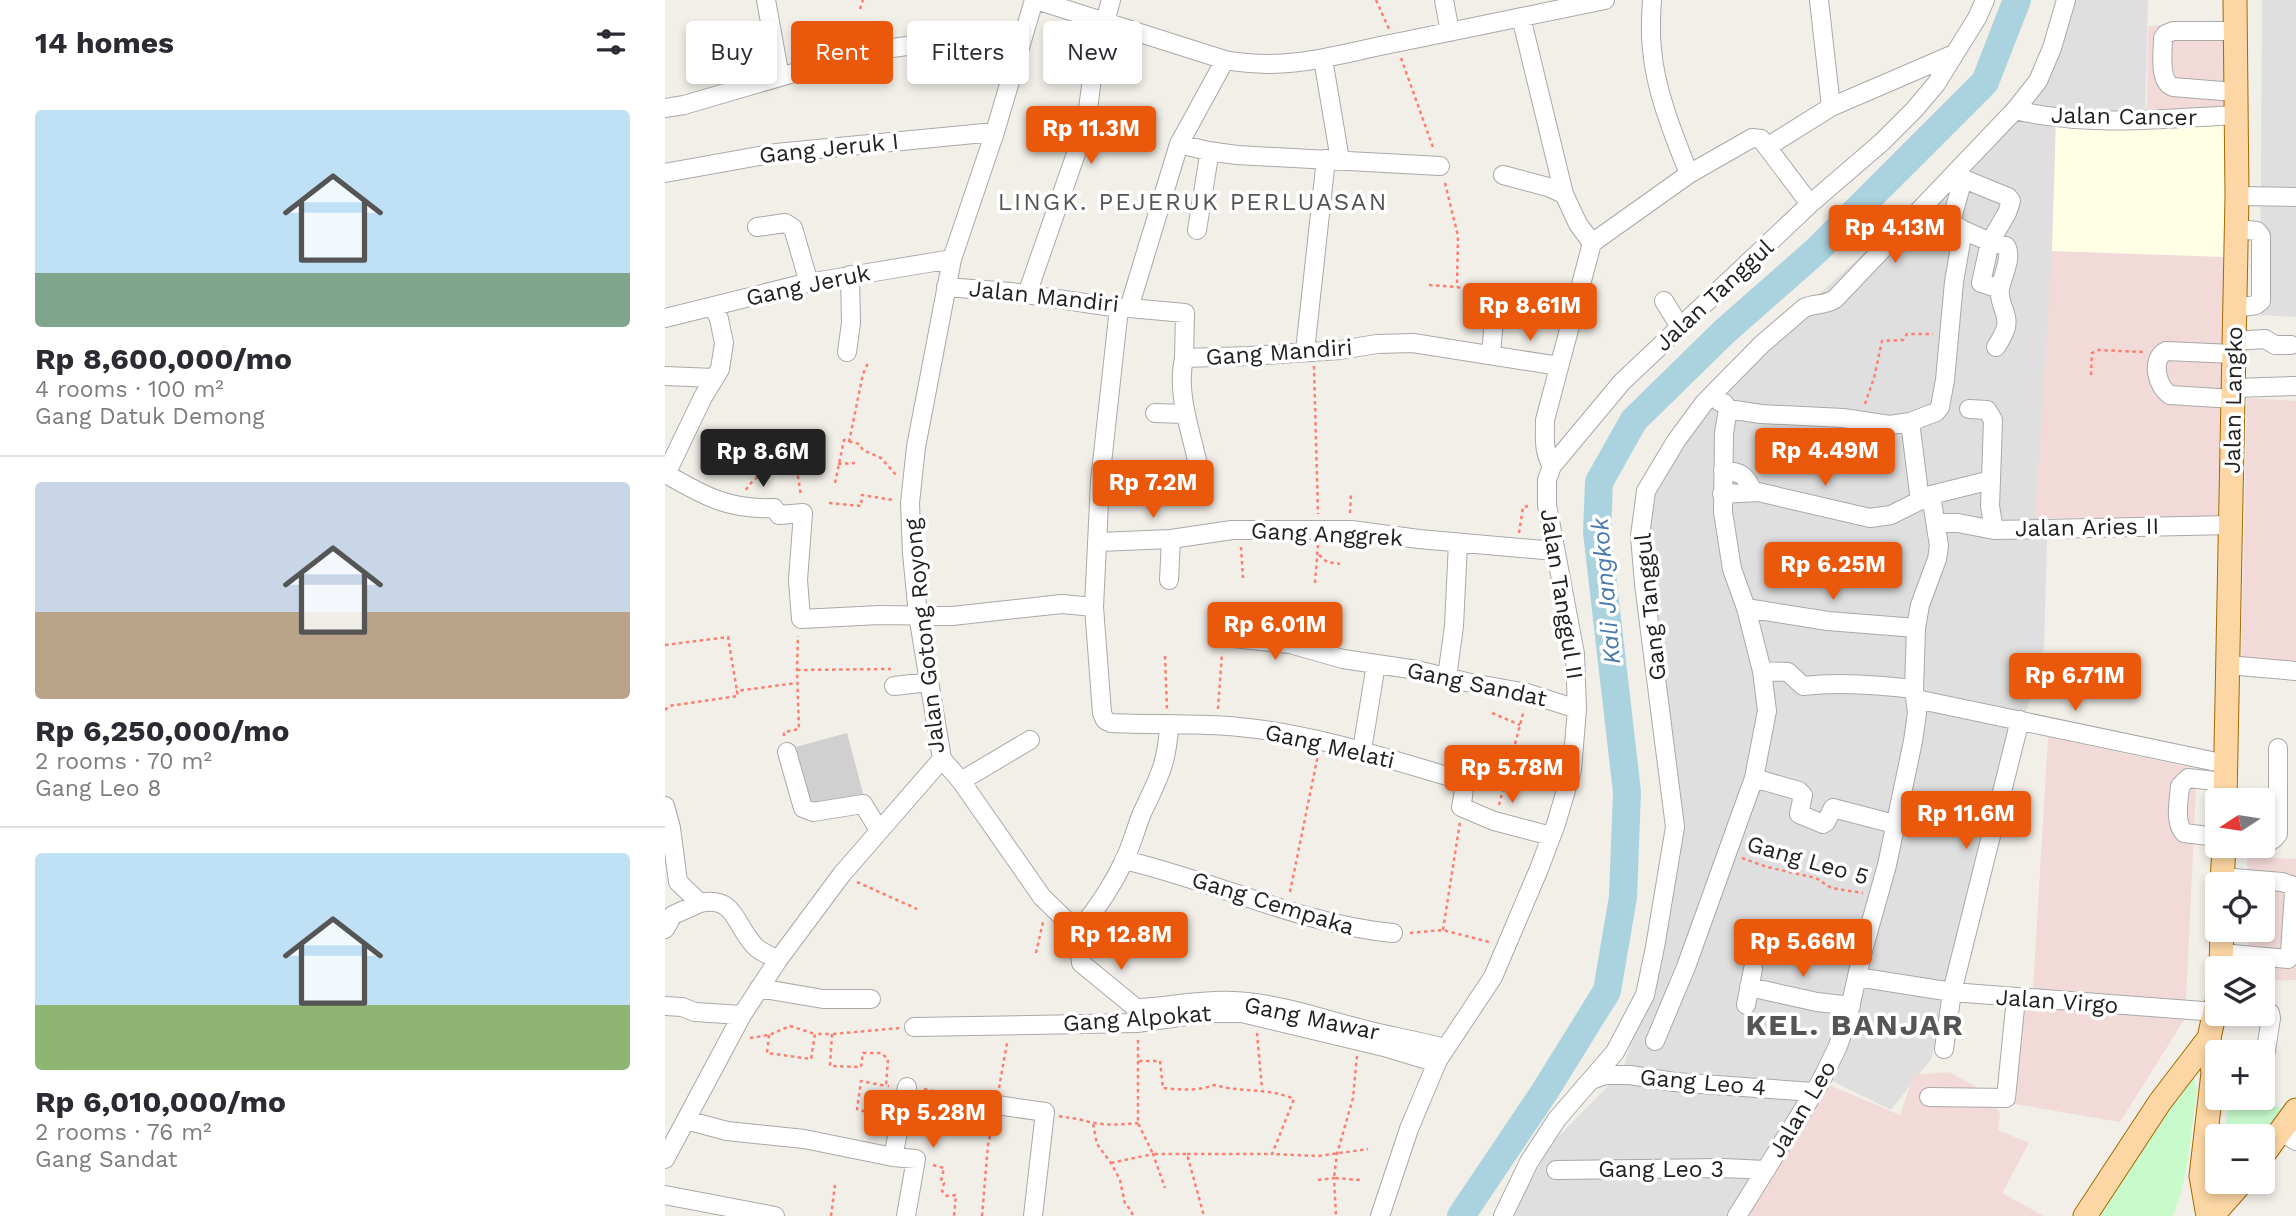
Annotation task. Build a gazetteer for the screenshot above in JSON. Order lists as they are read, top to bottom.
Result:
{
  "streets": {
    "main road": ["Jalan Langko"],
    "street": [
      "Jalan Cancer",
      "Gang Jeruk I",
      "Gang Jeruk",
      "Jalan Tanggul",
      "Jalan Mandiri",
      "Gang Mandiri",
      "Jalan Aries II",
      "Gang Anggrek",
      "Jalan Tanggul II",
      "Gang Tanggul",
      "Jalan Gotong Royong",
      "Gang Sandat",
      "Gang Melati",
      "Gang Cempaka",
      "Jalan Virgo",
      "Gang Alpokat",
      "Gang Mawar",
      "Gang Leo 4",
      "Jalan Leo",
      "Gang Leo 3"
    ],
    "path": ["Gang Leo 5"]
  },
  "crossings": [
    ["Jalan Cancer", "Jalan Langko"],
    ["Jalan Cancer", "Gang Tanggul"],
    ["Gang Jeruk I", "Jalan Gotong Royong"],
    ["Gang Jeruk", "Jalan Gotong Royong"],
    ["Jalan Tanggul", "Jalan Tanggul II"],
    ["Jalan Mandiri", "Gang Mandiri"],
    ["Jalan Mandiri", "Jalan Gotong Royong"],
    ["Gang Mandiri", "Jalan Tanggul II"],
    ["Jalan Langko", "Jalan Aries II"],
    ["Gang Anggrek", "Jalan Tanggul II"],
    ["Jalan Tanggul II", "Gang Sandat"],
    ["Jalan Tanggul II", "Gang Alpokat"],
    ["Jalan Tanggul II", "Gang Mawar"],
    ["Gang Tanggul", "Gang Leo 4"],
    ["Gang Sandat", "Gang Melati"],
    ["Gang Leo 5", "Jalan Leo"],
    ["Jalan Virgo", "Jalan Leo"],
    ["Gang Alpokat", "Gang Mawar"],
    ["Gang Leo 4", "Jalan Leo"],
    ["Jalan Leo", "Gang Leo 3"]
  ],
  "districts": ["LINGK. PEJERUK PERLUASAN", "KEL. BANJAR"],
  "water": ["Kali Jangkok"],
  "north": "left",
  "page": {
    "heading": "14 homes",
    "chip": [
      "Buy",
      "Rent",
      "Filters",
      "New"
    ],
    "list": [
      {
        "name": "Rp 8,600,000/mo",
        "note": "4 rooms · 100 m² · Gang Datuk Demong"
      },
      {
        "name": "Rp 6,250,000/mo",
        "note": "2 rooms · 70 m² · Gang Leo 8"
      },
      {
        "name": "Rp 6,010,000/mo",
        "note": "2 rooms · 76 m² · Gang Sandat"
      }
    ],
    "price": [
      "Rp 11.3M",
      "Rp 4.13M",
      "Rp 8.61M",
      "Rp 4.49M",
      "Rp 8.6M",
      "Rp 7.2M",
      "Rp 6.25M",
      "Rp 6.01M",
      "Rp 6.71M",
      "Rp 5.78M",
      "Rp 11.6M",
      "Rp 12.8M",
      "Rp 5.66M",
      "Rp 5.28M"
    ],
    "map_buttons": ["+", "−"]
  }
}
